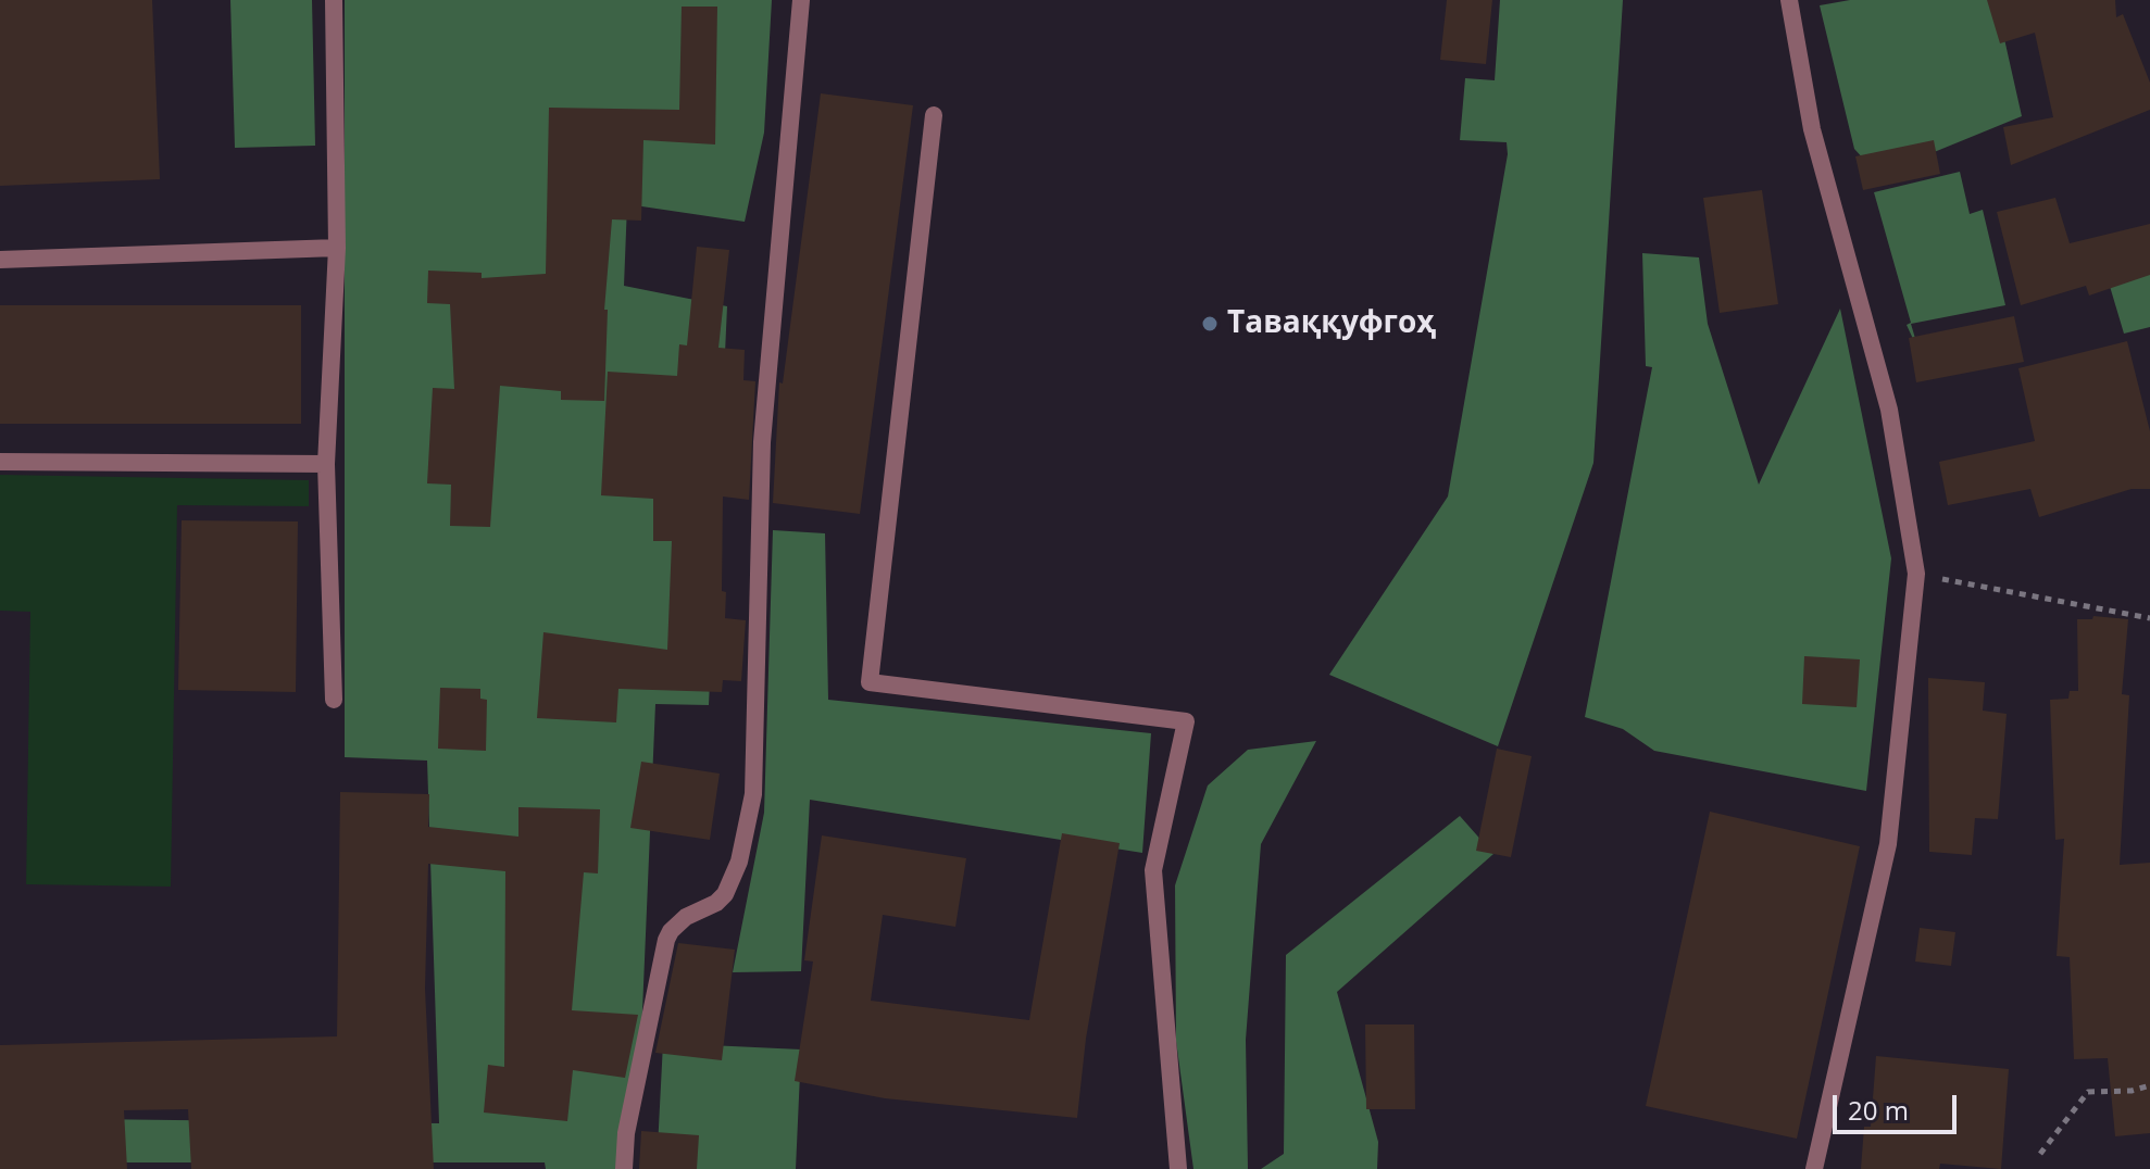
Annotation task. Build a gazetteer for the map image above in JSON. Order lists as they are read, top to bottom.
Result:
{
  "places": ["Таваққуфгоҳ"],
  "scale_bar": "20 m"
}
